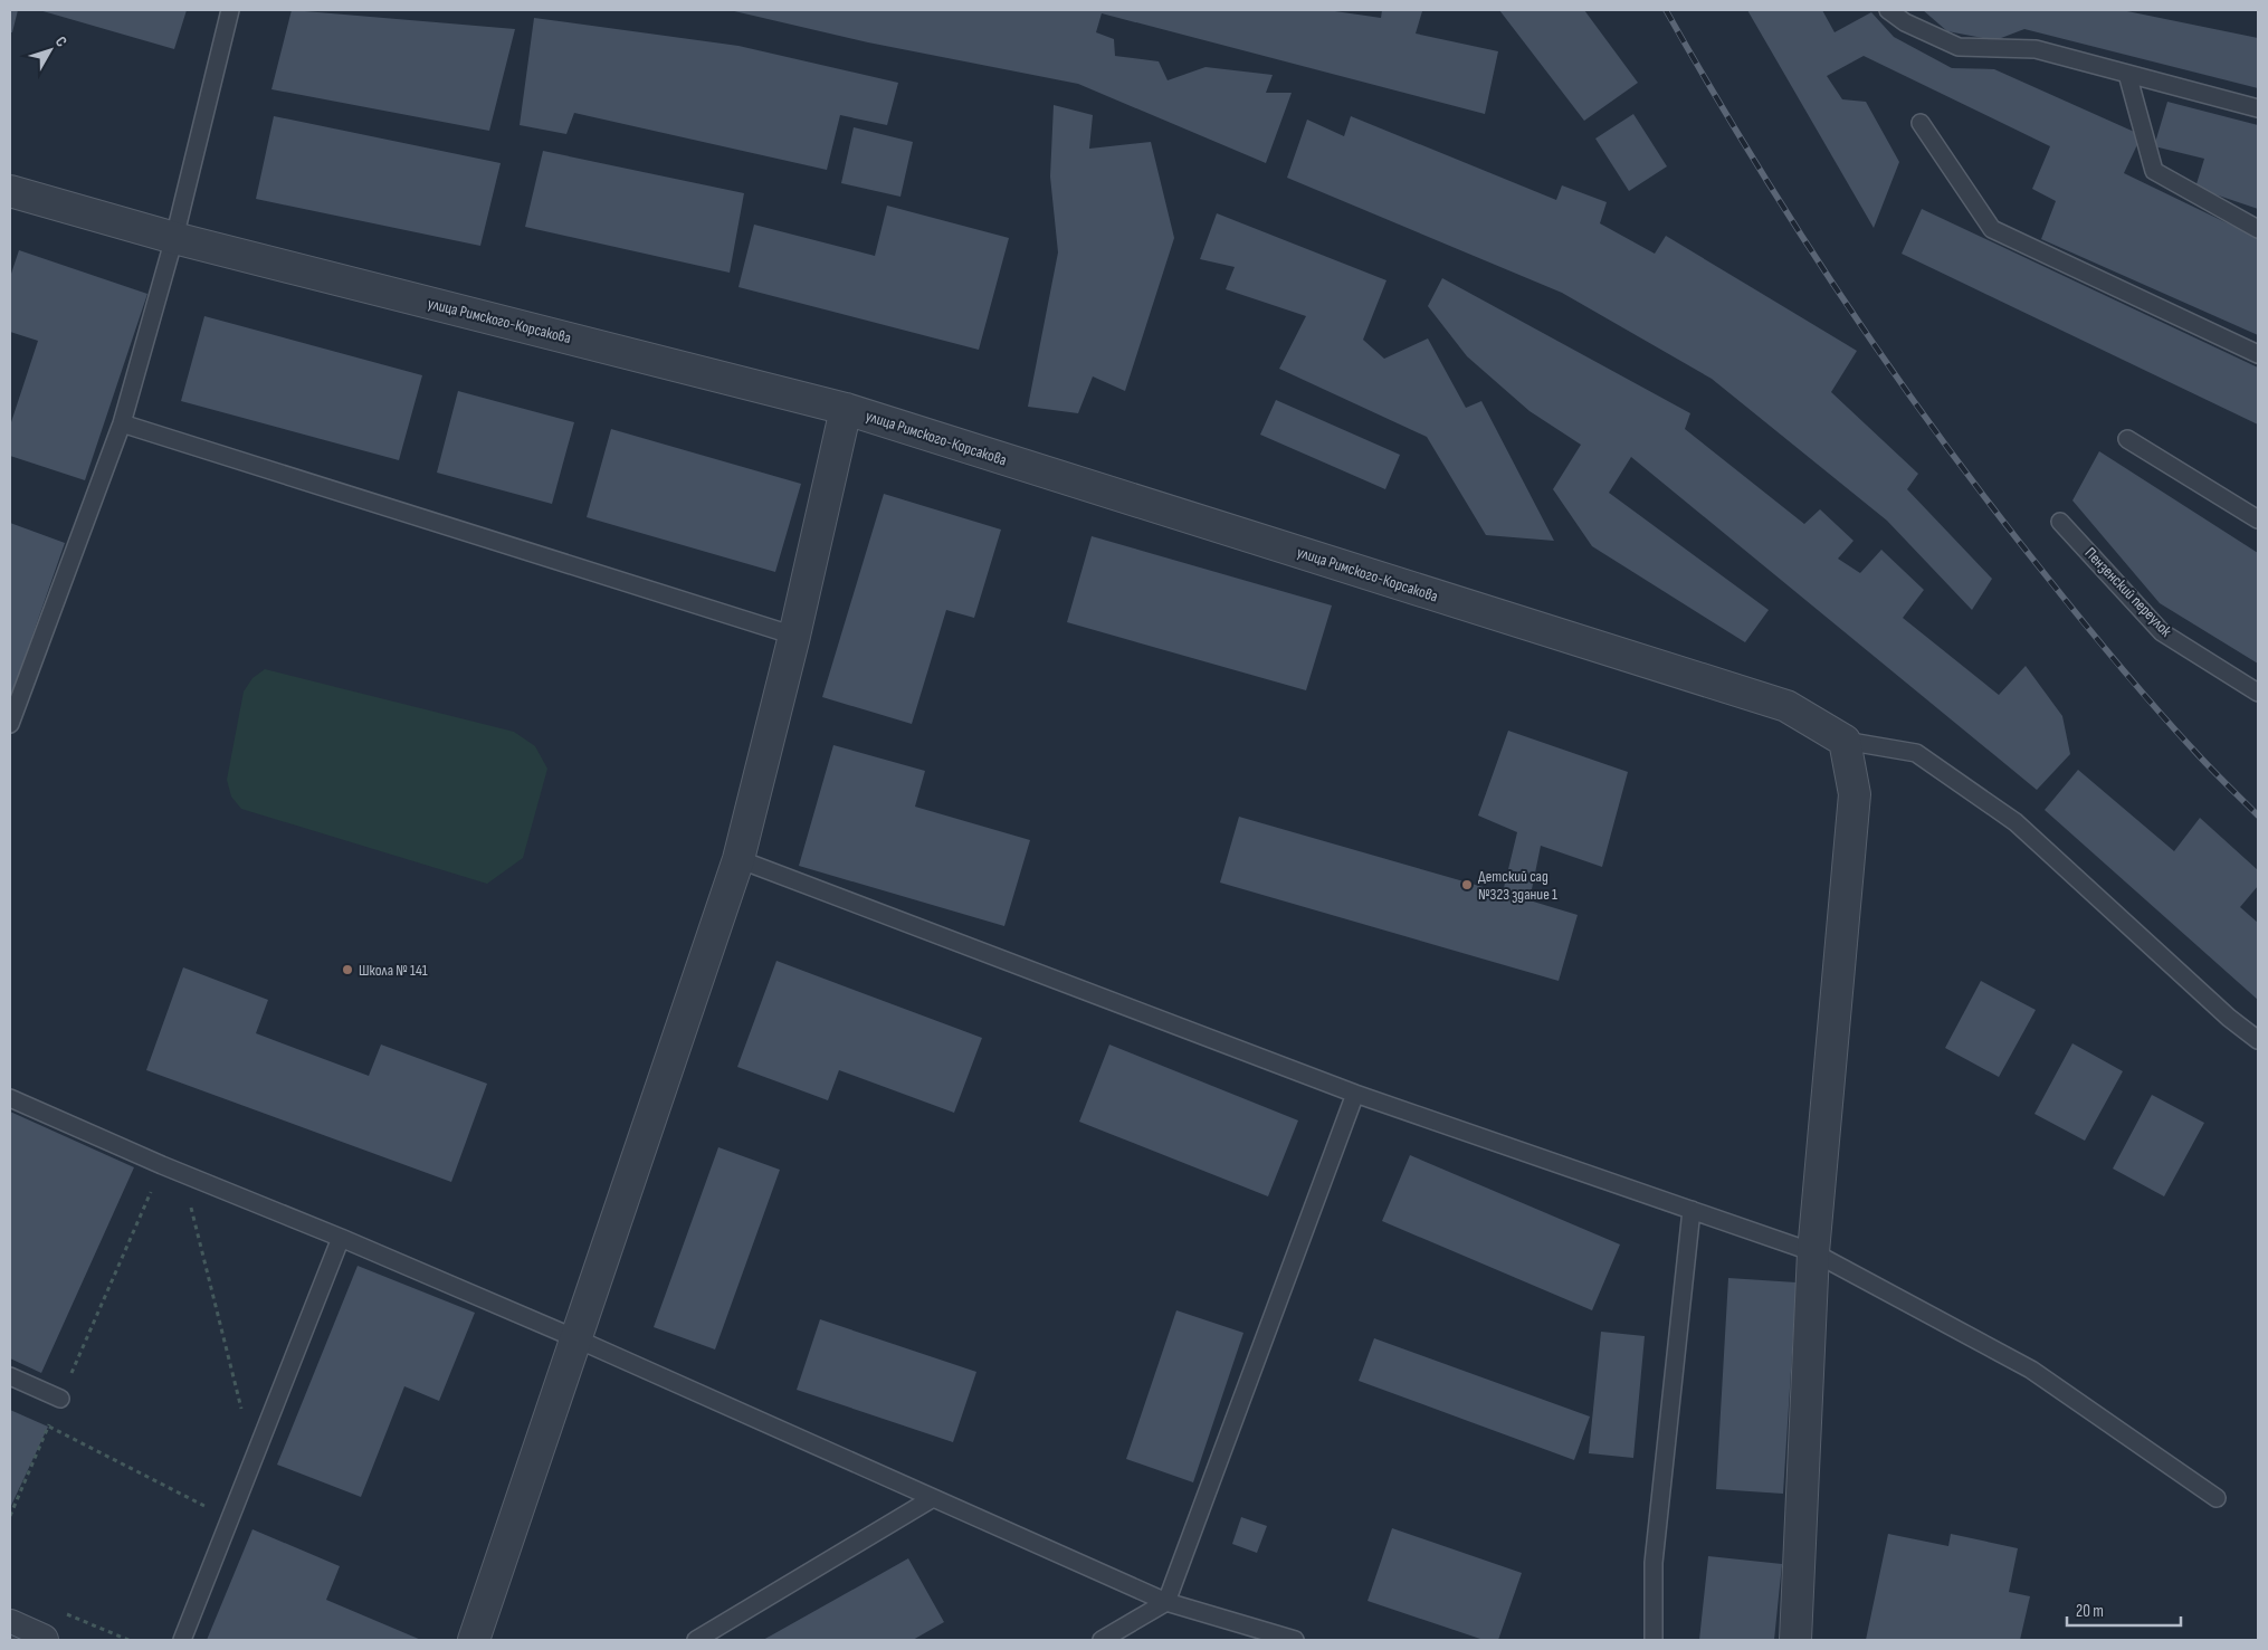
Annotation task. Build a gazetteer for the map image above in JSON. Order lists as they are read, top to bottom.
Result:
{
  "streets": {
    "street": ["улица Римского-Корсакова"],
    "lane": ["Пензенский переулок"]
  },
  "places": ["Детский сад №323 здание 1", "Школа № 141"],
  "scale_bar": "20 m",
  "north": "top right"
}
